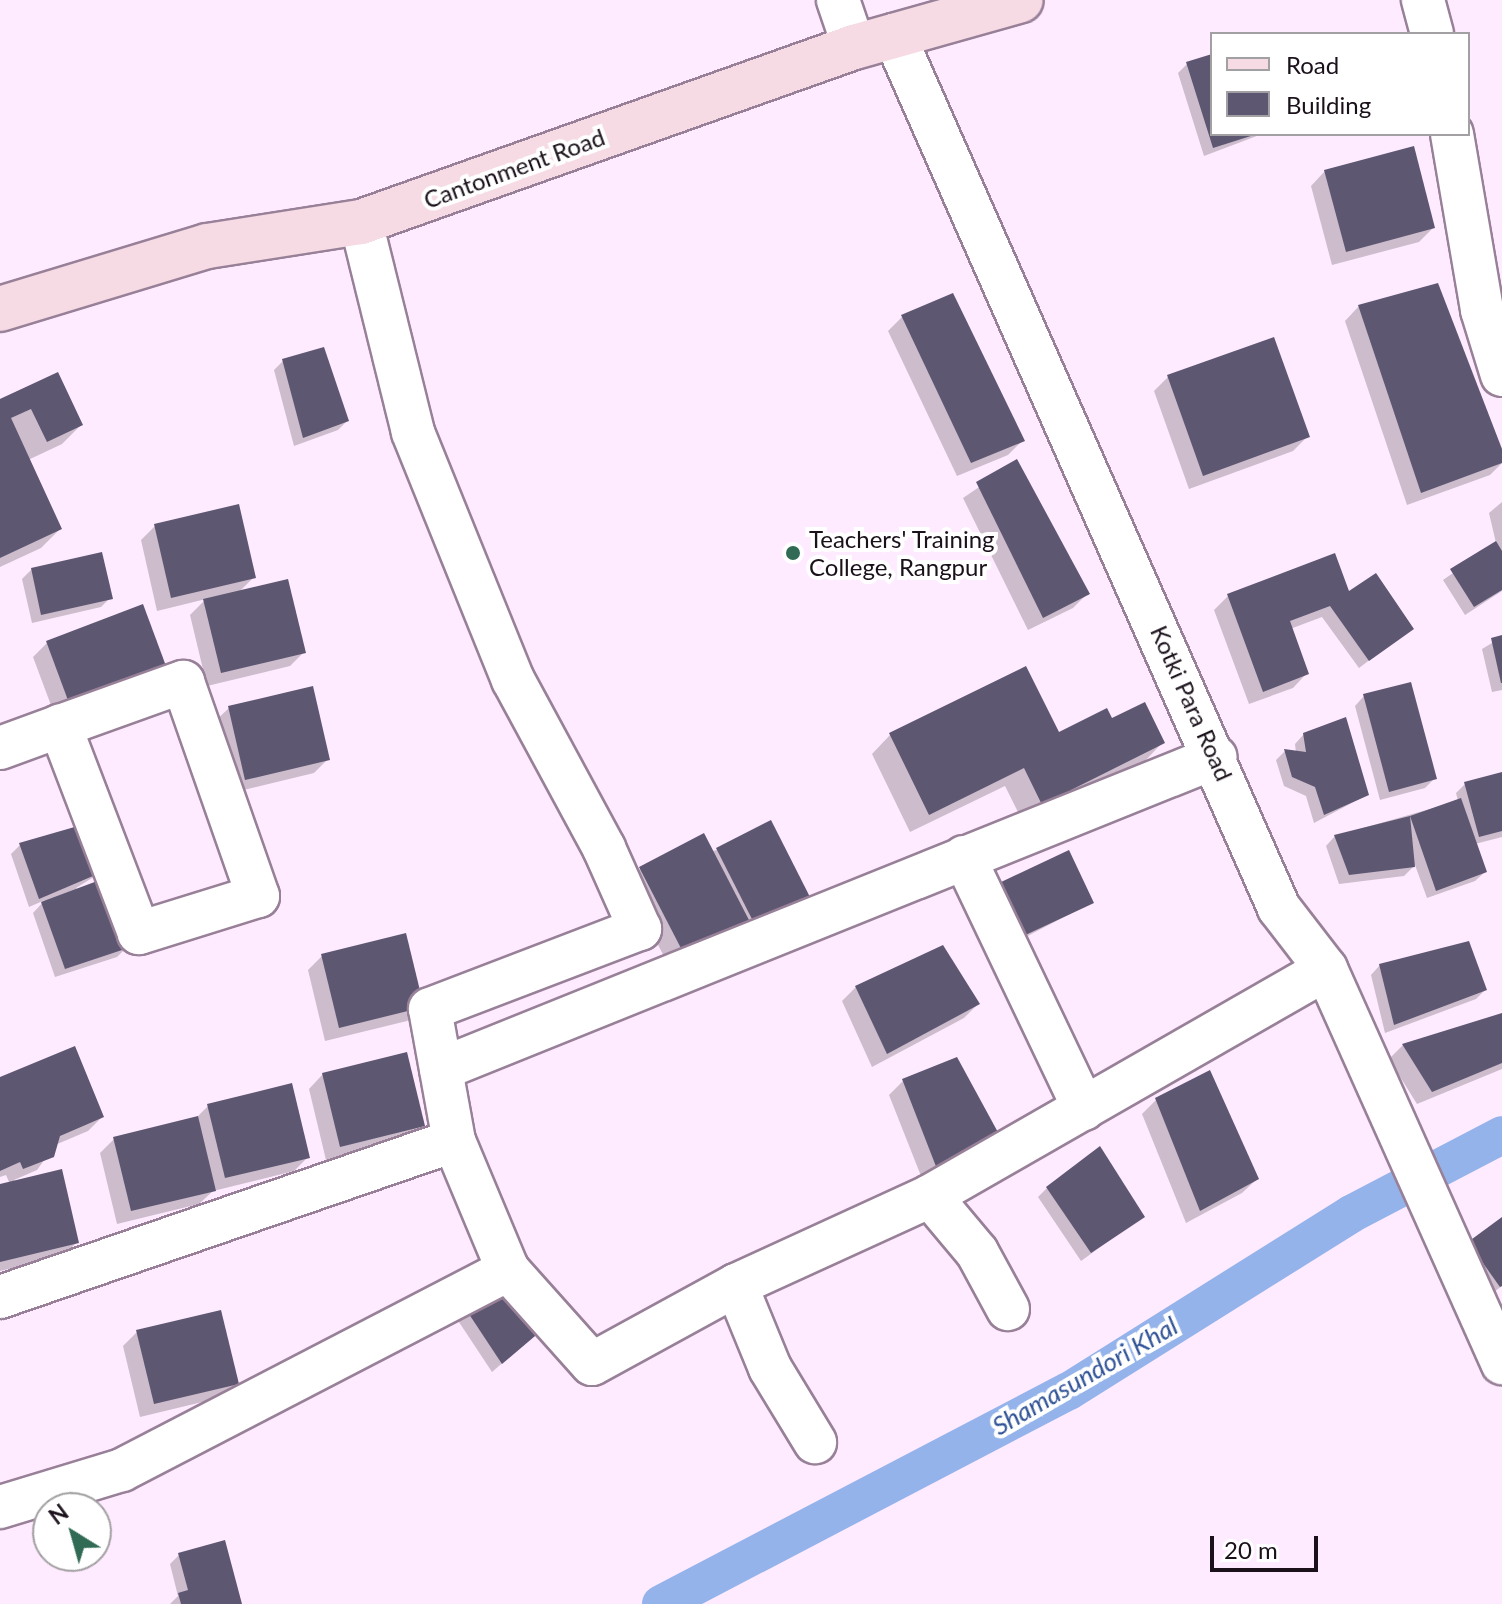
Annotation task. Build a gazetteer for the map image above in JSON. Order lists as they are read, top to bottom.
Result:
{
  "streets": {
    "main road": ["Cantonment Road"],
    "street": ["Kotki Para Road"]
  },
  "crossings": [
    ["Cantonment Road", "Kotki Para Road"]
  ],
  "water": ["Shamasundori Khal"],
  "places": ["Teachers' Training College, Rangpur"],
  "legend": ["Road", "Building"],
  "scale_bar": "20 m",
  "north": "top left"
}
